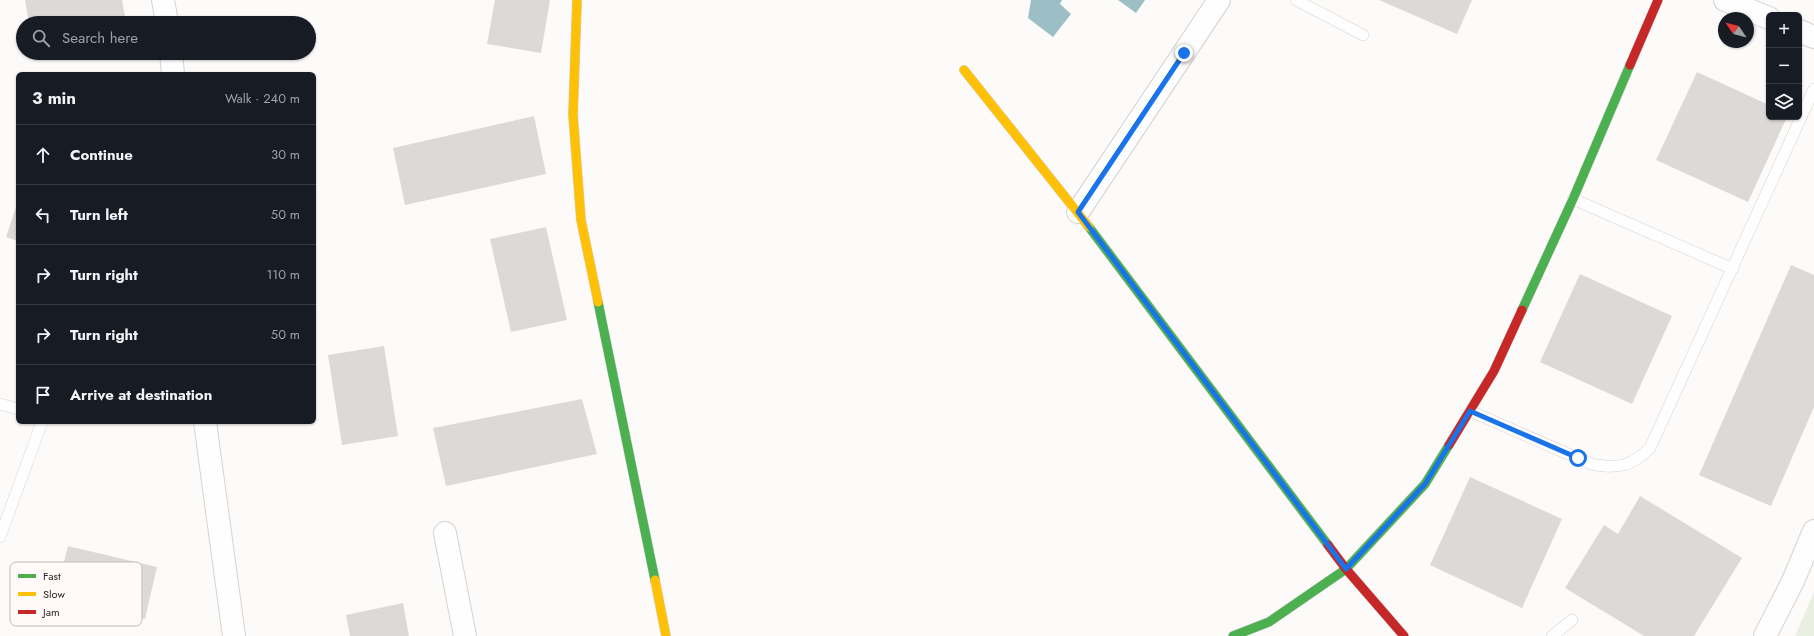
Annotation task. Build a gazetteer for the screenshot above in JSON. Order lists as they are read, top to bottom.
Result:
{
  "legend": ["Fast", "Slow", "Jam"],
  "north": "top left",
  "page": {
    "map_buttons": ["+", "−"],
    "search": "Search here",
    "heading": ["3 min", "Walk · 240 m"],
    "list": [
      ["Continue", "30 m"],
      ["Turn left", "50 m"],
      ["Turn right", "110 m"],
      ["Turn right", "50 m"],
      "Arrive at destination"
    ]
  }
}
